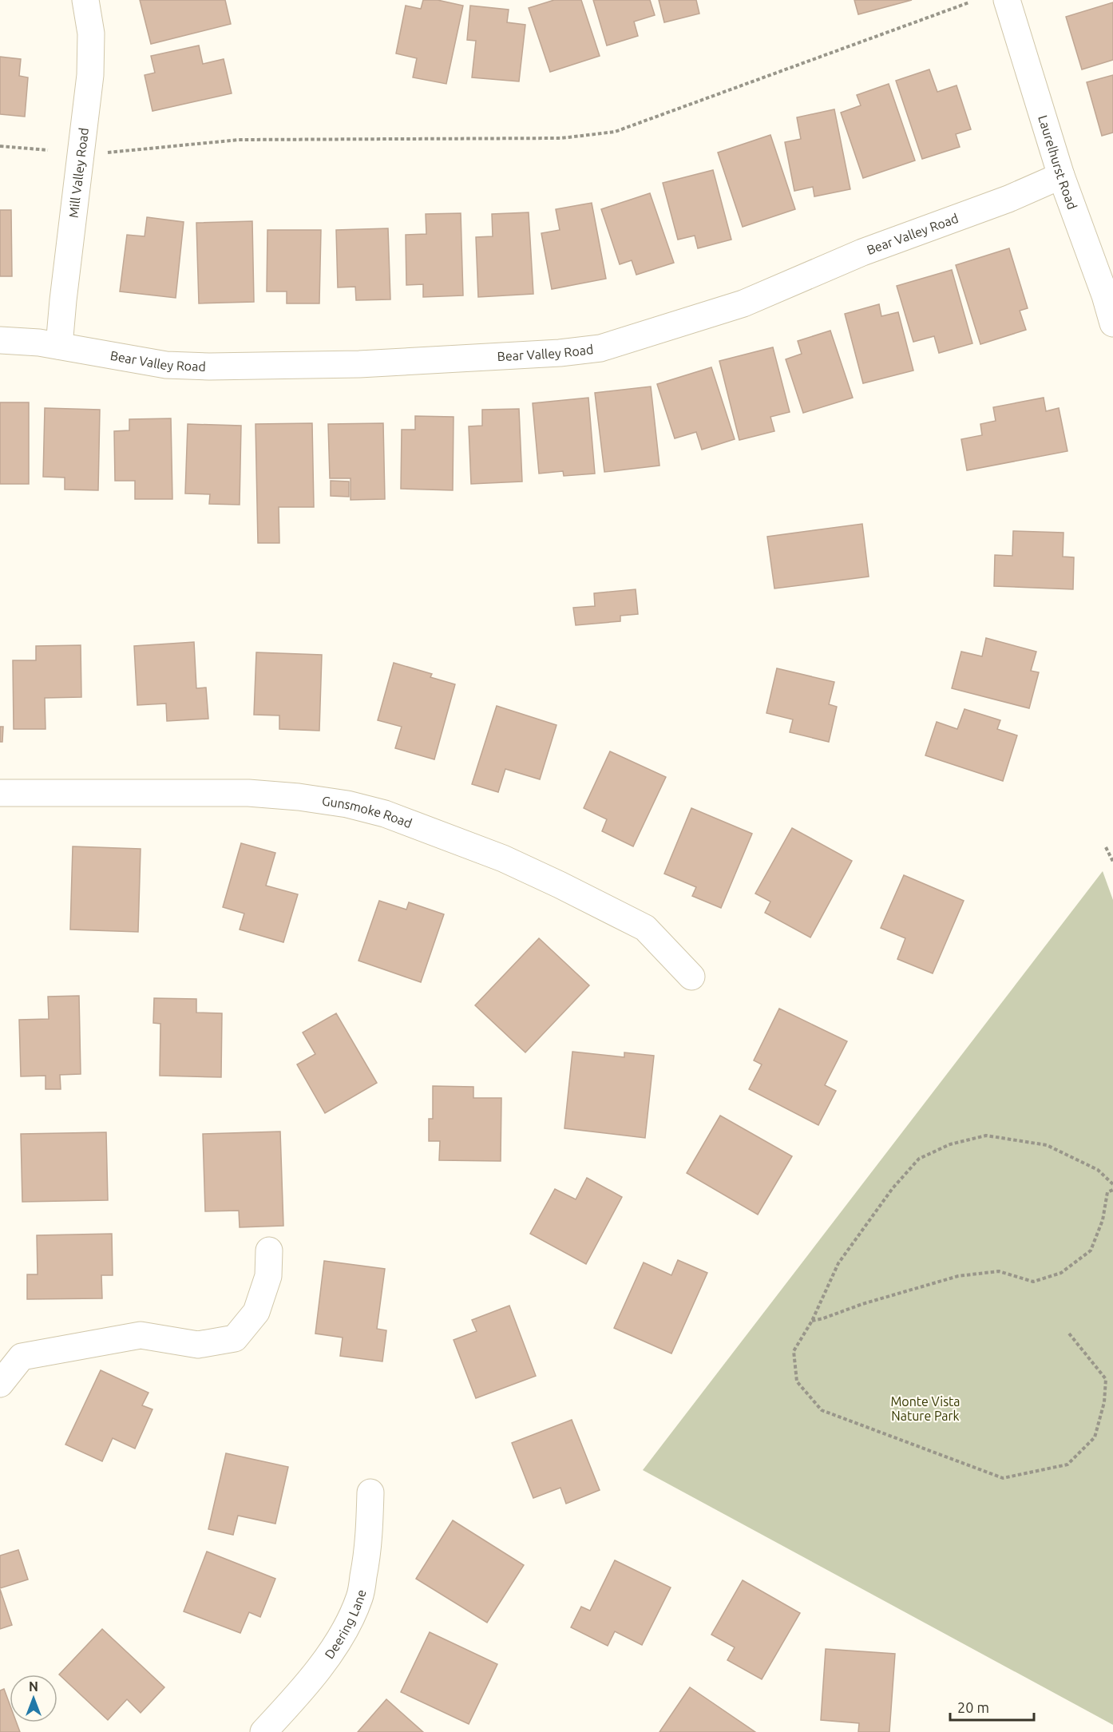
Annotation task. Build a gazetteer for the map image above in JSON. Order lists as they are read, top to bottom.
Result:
{
  "streets": {
    "street": [
      "Laurelhurst Road",
      "Mill Valley Road",
      "Bear Valley Road",
      "Gunsmoke Road",
      "Deering Lane"
    ]
  },
  "crossings": [
    ["Laurelhurst Road", "Bear Valley Road"],
    ["Mill Valley Road", "Bear Valley Road"]
  ],
  "parks": ["Monte Vista Nature Park"],
  "scale_bar": "20 m",
  "north": "top"
}
